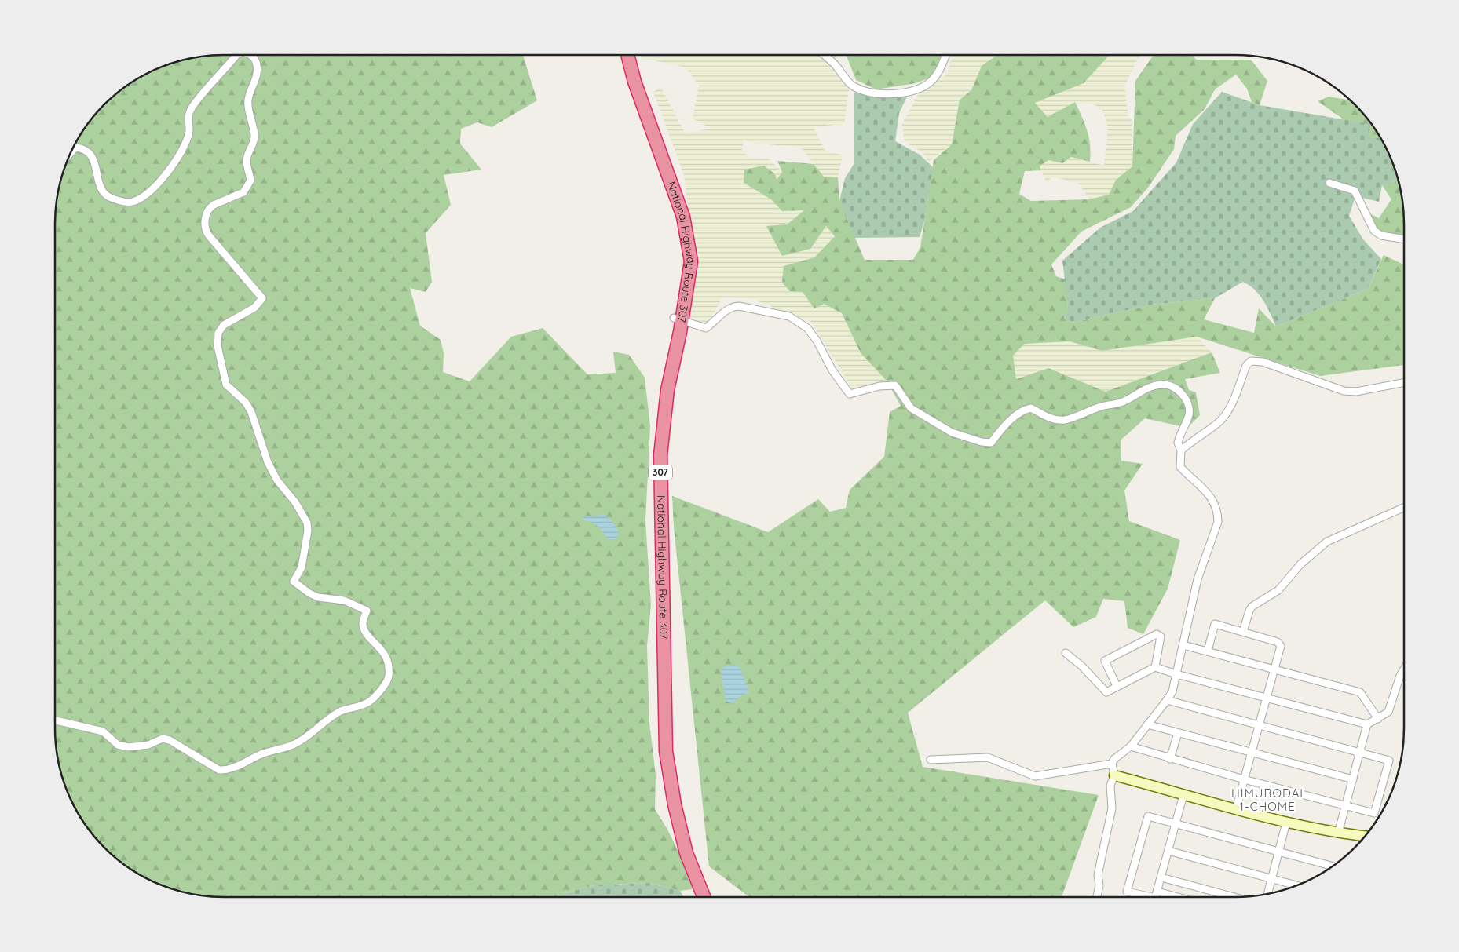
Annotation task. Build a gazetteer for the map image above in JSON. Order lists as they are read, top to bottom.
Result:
{
  "streets": {
    "highway": ["National Highway Route 307", "307"]
  },
  "districts": ["HIMURODAI 1-CHOME"]
}
